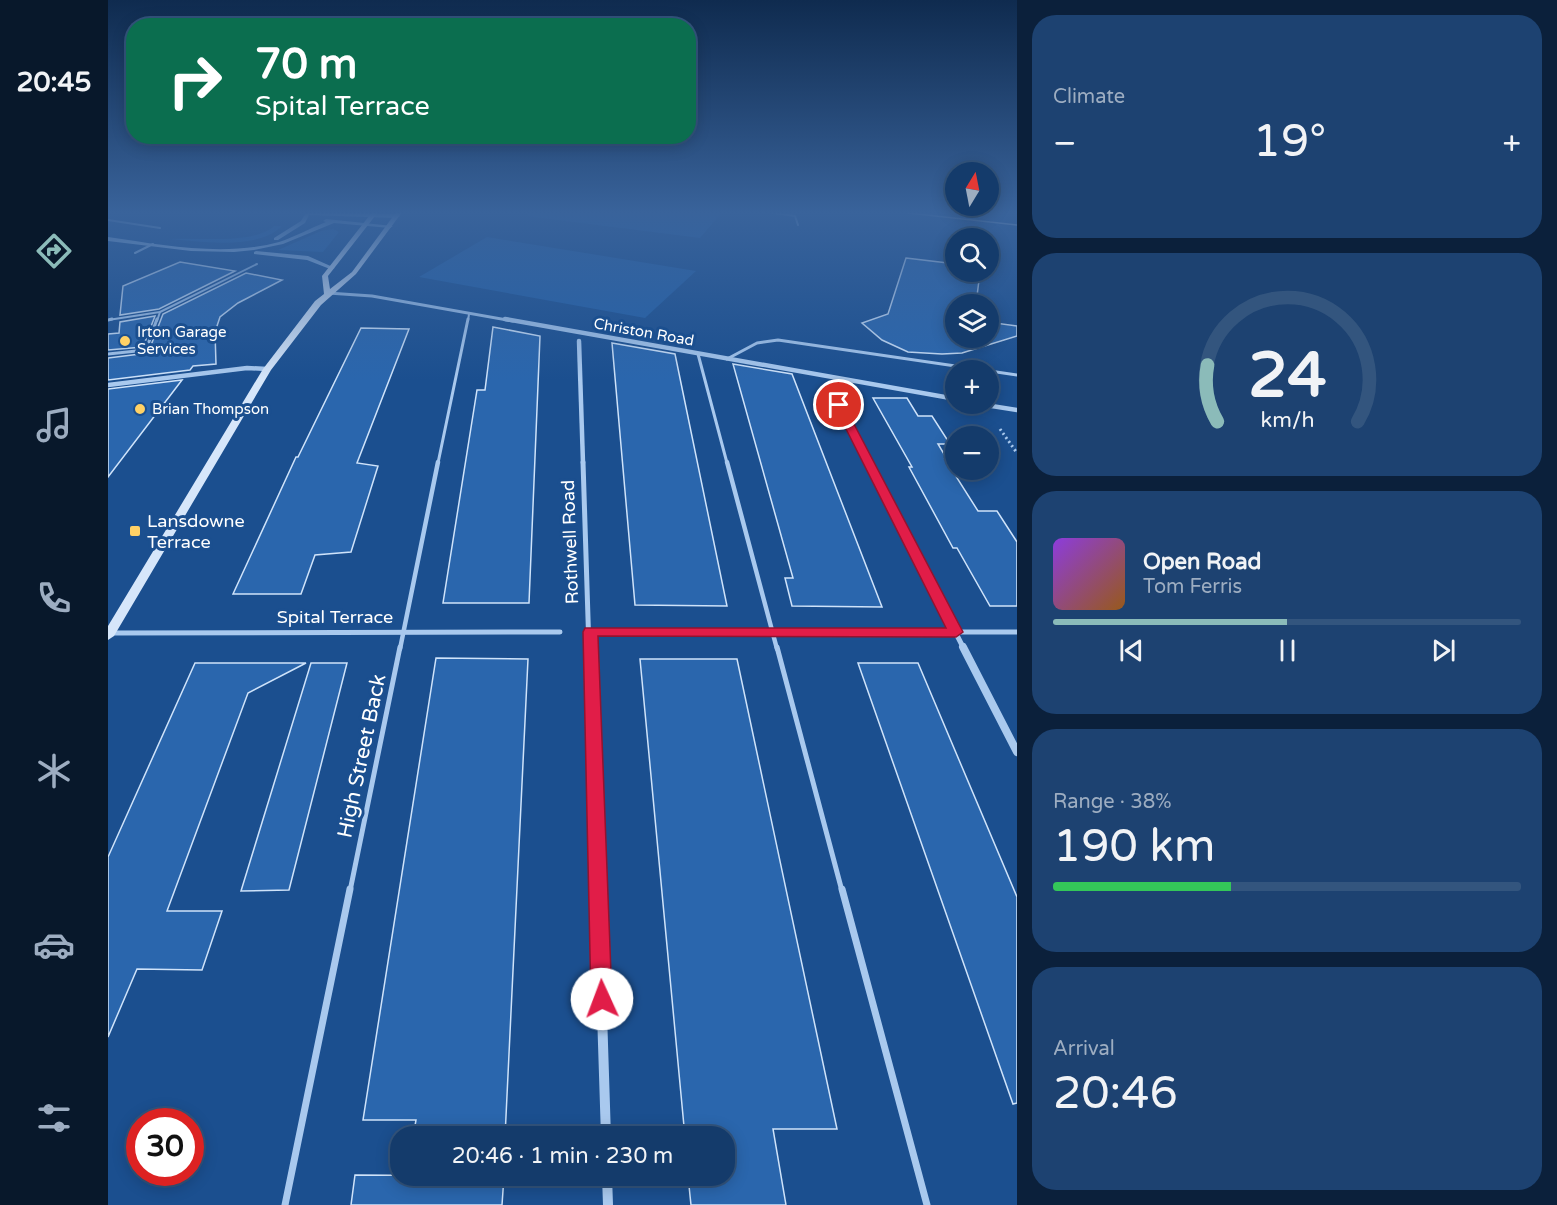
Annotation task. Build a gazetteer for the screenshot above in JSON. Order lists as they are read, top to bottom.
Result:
{
  "streets": {
    "street": ["Christon Road", "Rothwell Road", "Spital Terrace"],
    "lane": ["High Street Back"]
  },
  "crossings": [
    ["Christon Road", "High Street Back"],
    ["Spital Terrace", "High Street Back"]
  ],
  "places": {
    "other": ["Irton Garage Services", "Brian Thompson"],
    "transit": ["Lansdowne Terrace"]
  },
  "north": "top",
  "page": {
    "tabs": "20:45",
    "tile": [
      "Climate",
      ["Range · 38%", "190 km"],
      ["Arrival", "20:46"]
    ],
    "turn": ["70 m", "Spital Terrace"],
    "heat": ["−", "19°", "+"],
    "map_buttons": ["+", "−"],
    "song": ["Open Road", "Tom Ferris"],
    "limit": "30",
    "trip": "20:46 · 1 min · 230 m",
    "gauge": ["24", "km/h"]
  }
}
